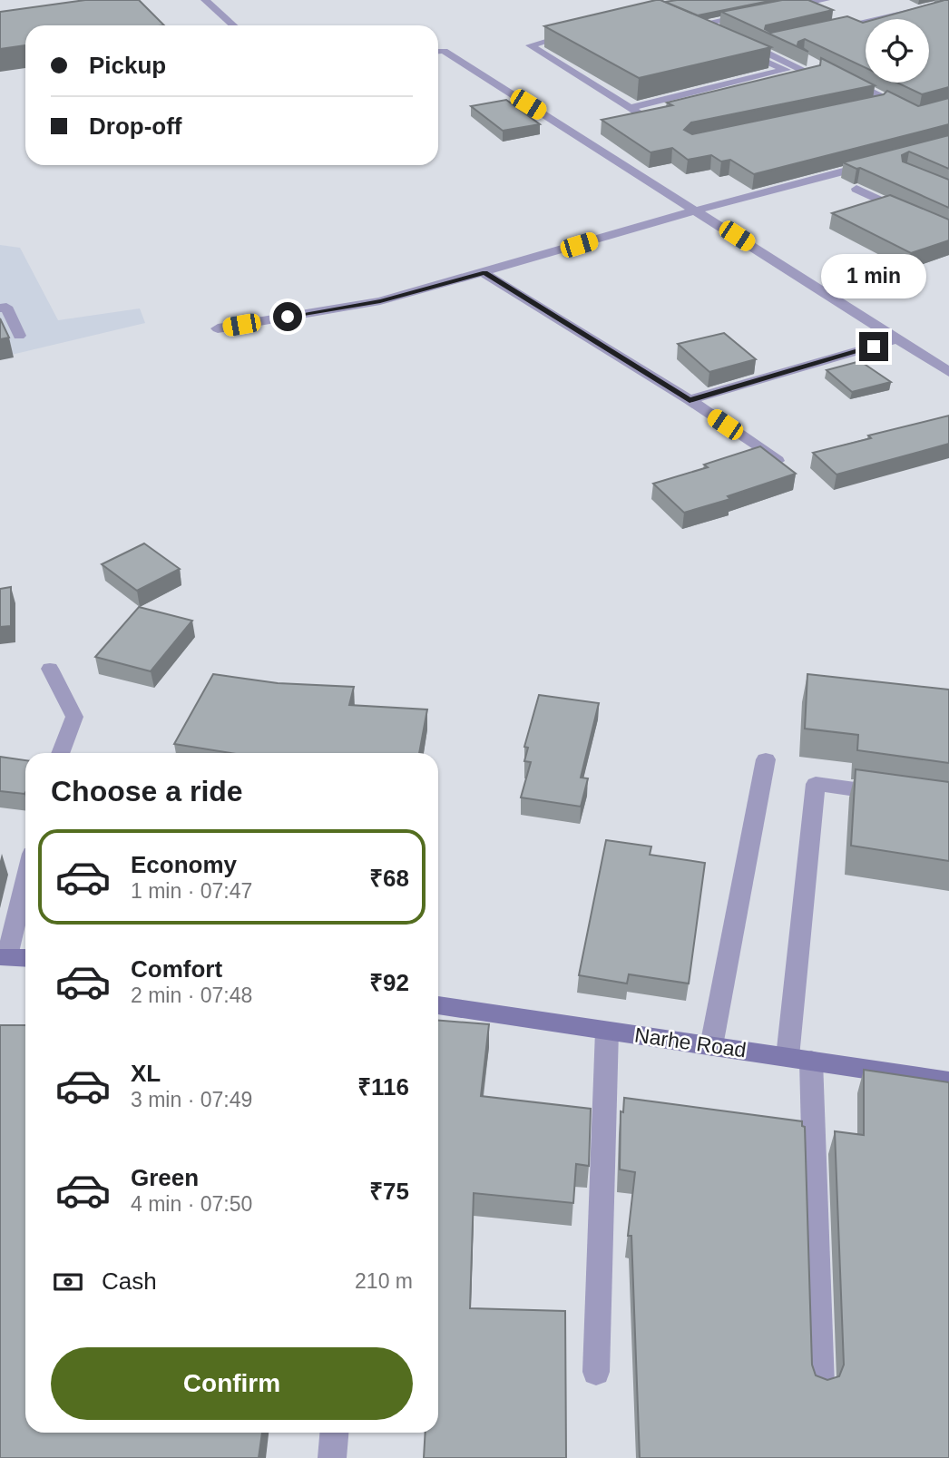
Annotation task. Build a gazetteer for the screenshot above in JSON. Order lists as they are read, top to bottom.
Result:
{
  "streets": {
    "street": ["Narhe Road"]
  },
  "page": {
    "banner": ["Pickup", "Drop-off"],
    "bubble": "1 min",
    "heading": "Choose a ride",
    "list": [
      {
        "name": "Economy",
        "note": "1 min · 07:47",
        "value": "₹68"
      },
      {
        "name": "Comfort",
        "note": "2 min · 07:48",
        "value": "₹92"
      },
      {
        "name": "XL",
        "note": "3 min · 07:49",
        "value": "₹116"
      },
      {
        "name": "Green",
        "note": "4 min · 07:50",
        "value": "₹75"
      }
    ],
    "pay": ["Cash", "210 m"],
    "buttons": "Confirm"
  }
}
